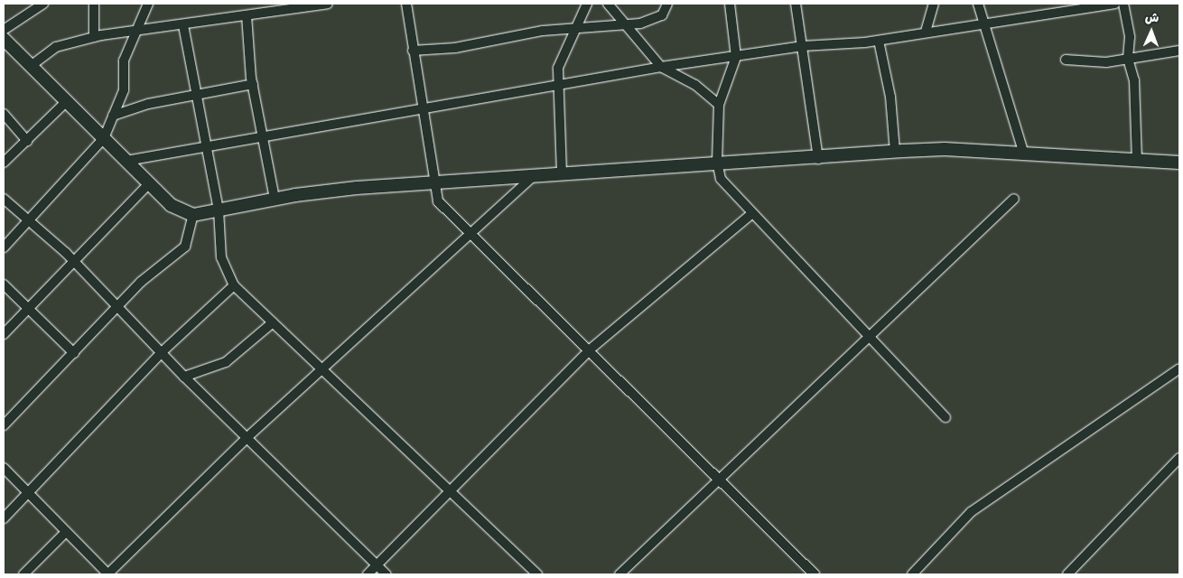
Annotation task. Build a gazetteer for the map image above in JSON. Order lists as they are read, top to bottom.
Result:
{
  "north": "top"
}
